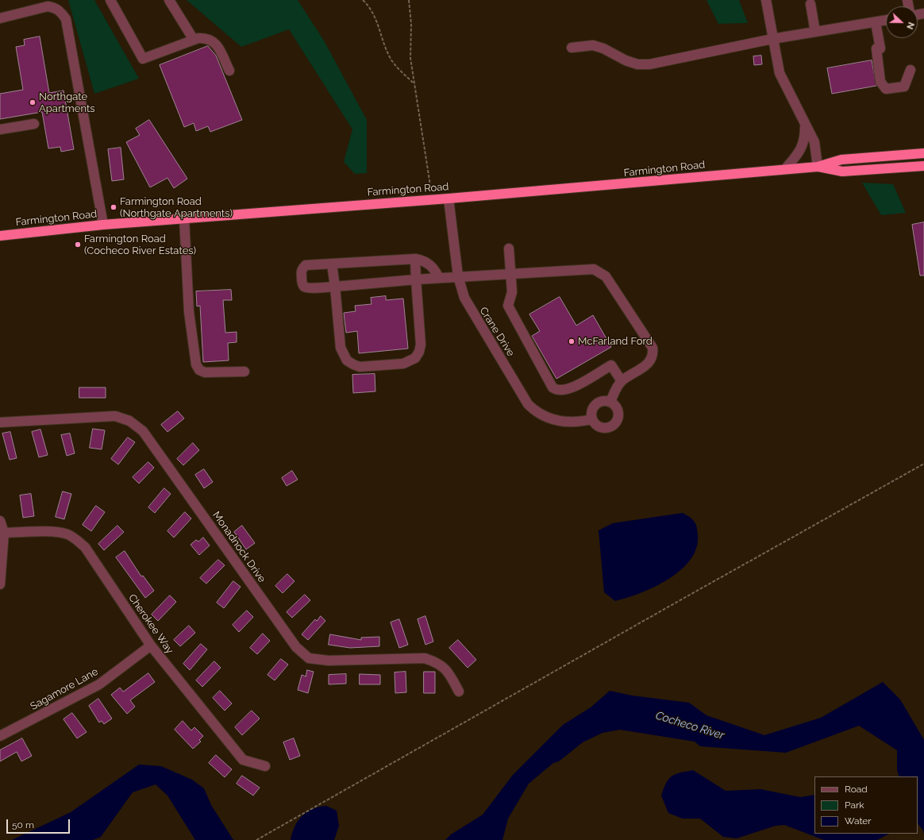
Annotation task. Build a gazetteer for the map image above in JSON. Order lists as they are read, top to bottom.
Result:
{
  "streets": {
    "highway": ["Farmington Road"],
    "street": [
      "Crane Drive",
      "Monadnock Drive",
      "Cherokee Way",
      "Sagamore Lane"
    ]
  },
  "crossings": [
    ["Farmington Road", "Crane Drive"],
    ["Cherokee Way", "Sagamore Lane"]
  ],
  "water": ["Cocheco River"],
  "places": [
    "Northgate Apartments",
    "Farmington Road (Northgate Apartments)",
    "Farmington Road (Cocheco River Estates)",
    "McFarland Ford"
  ],
  "legend": ["Road", "Park", "Water"],
  "scale_bar": "50 m",
  "north": "right"
}
